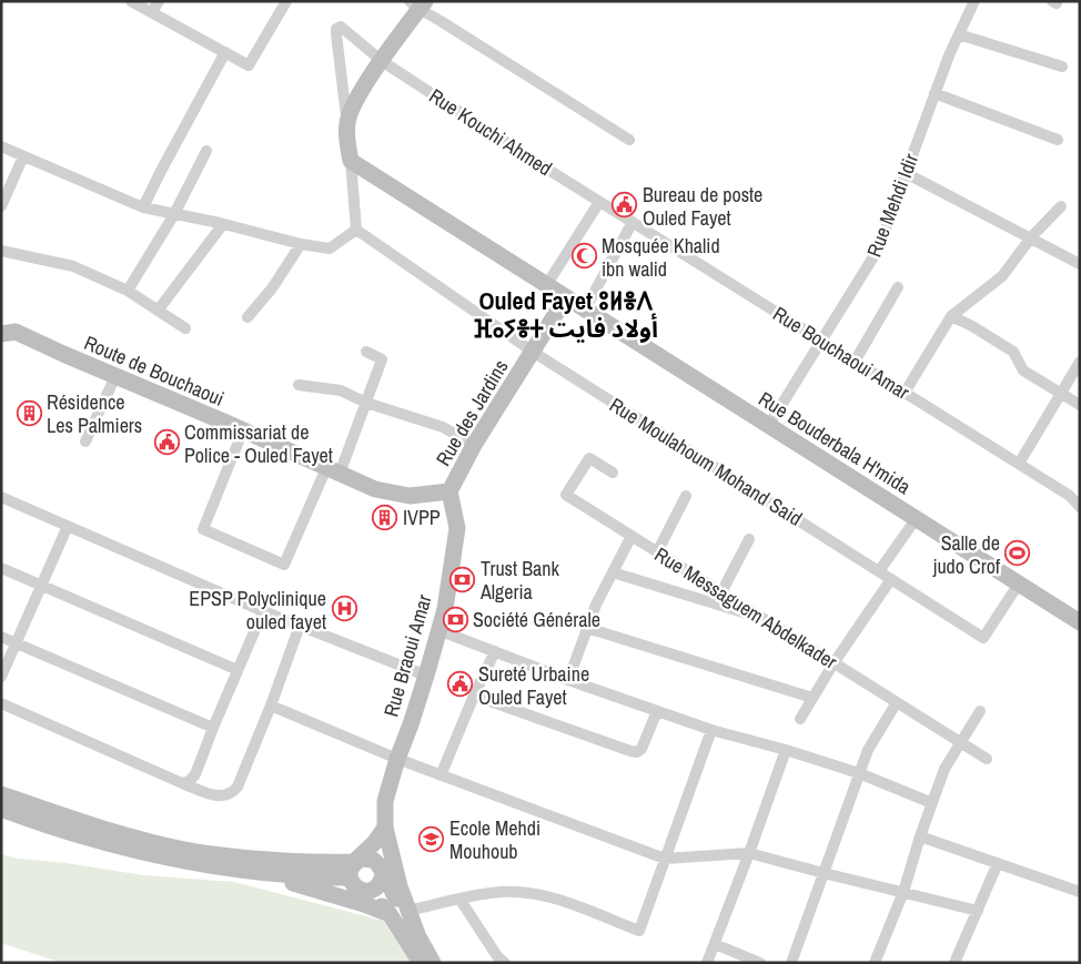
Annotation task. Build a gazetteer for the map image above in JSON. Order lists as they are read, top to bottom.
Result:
{
  "streets": {
    "main road": [
      "Route de Bouchaoui",
      "Rue des Jardins",
      "Rue Bouderbala H'mida",
      "Rue Braoui Amar"
    ],
    "street": [
      "Rue Kouchi Ahmed",
      "Rue Mehdi Idir",
      "Rue Bouchaoui Amar",
      "Rue Moulahoum Mohand Said",
      "Rue Messaguem Abdelkader"
    ]
  },
  "crossings": [
    ["Rue Kouchi Ahmed", "Rue Bouchaoui Amar"],
    ["Rue Mehdi Idir", "Rue Bouchaoui Amar"],
    ["Rue Mehdi Idir", "Rue Bouderbala H'mida"],
    ["Route de Bouchaoui", "Rue des Jardins"],
    ["Route de Bouchaoui", "Rue Braoui Amar"],
    ["Rue des Jardins", "Rue Bouderbala H'mida"],
    ["Rue des Jardins", "Rue Moulahoum Mohand Said"],
    ["Rue des Jardins", "Rue Braoui Amar"],
    ["Rue Bouderbala H'mida", "Rue Moulahoum Mohand Said"]
  ],
  "districts": ["Ouled Fayet ⵓⵍⴻⴷ ⴼⴰⵢⴻⵜ أولاد فايت"],
  "places": {
    "public building": ["Bureau de poste Ouled Fayet", "Commissariat de Police - Ouled Fayet", "Sureté Urbaine Ouled Fayet"],
    "mosque": ["Mosquée Khalid ibn walid"],
    "building": ["Résidence Les Palmiers", "IVPP"],
    "sports": ["Salle de judo Crof"],
    "bank": ["Trust Bank Algeria", "Société Générale"],
    "hospital": ["EPSP Polyclinique ouled fayet"],
    "school or university": ["Ecole Mehdi Mouhoub"]
  }
}
